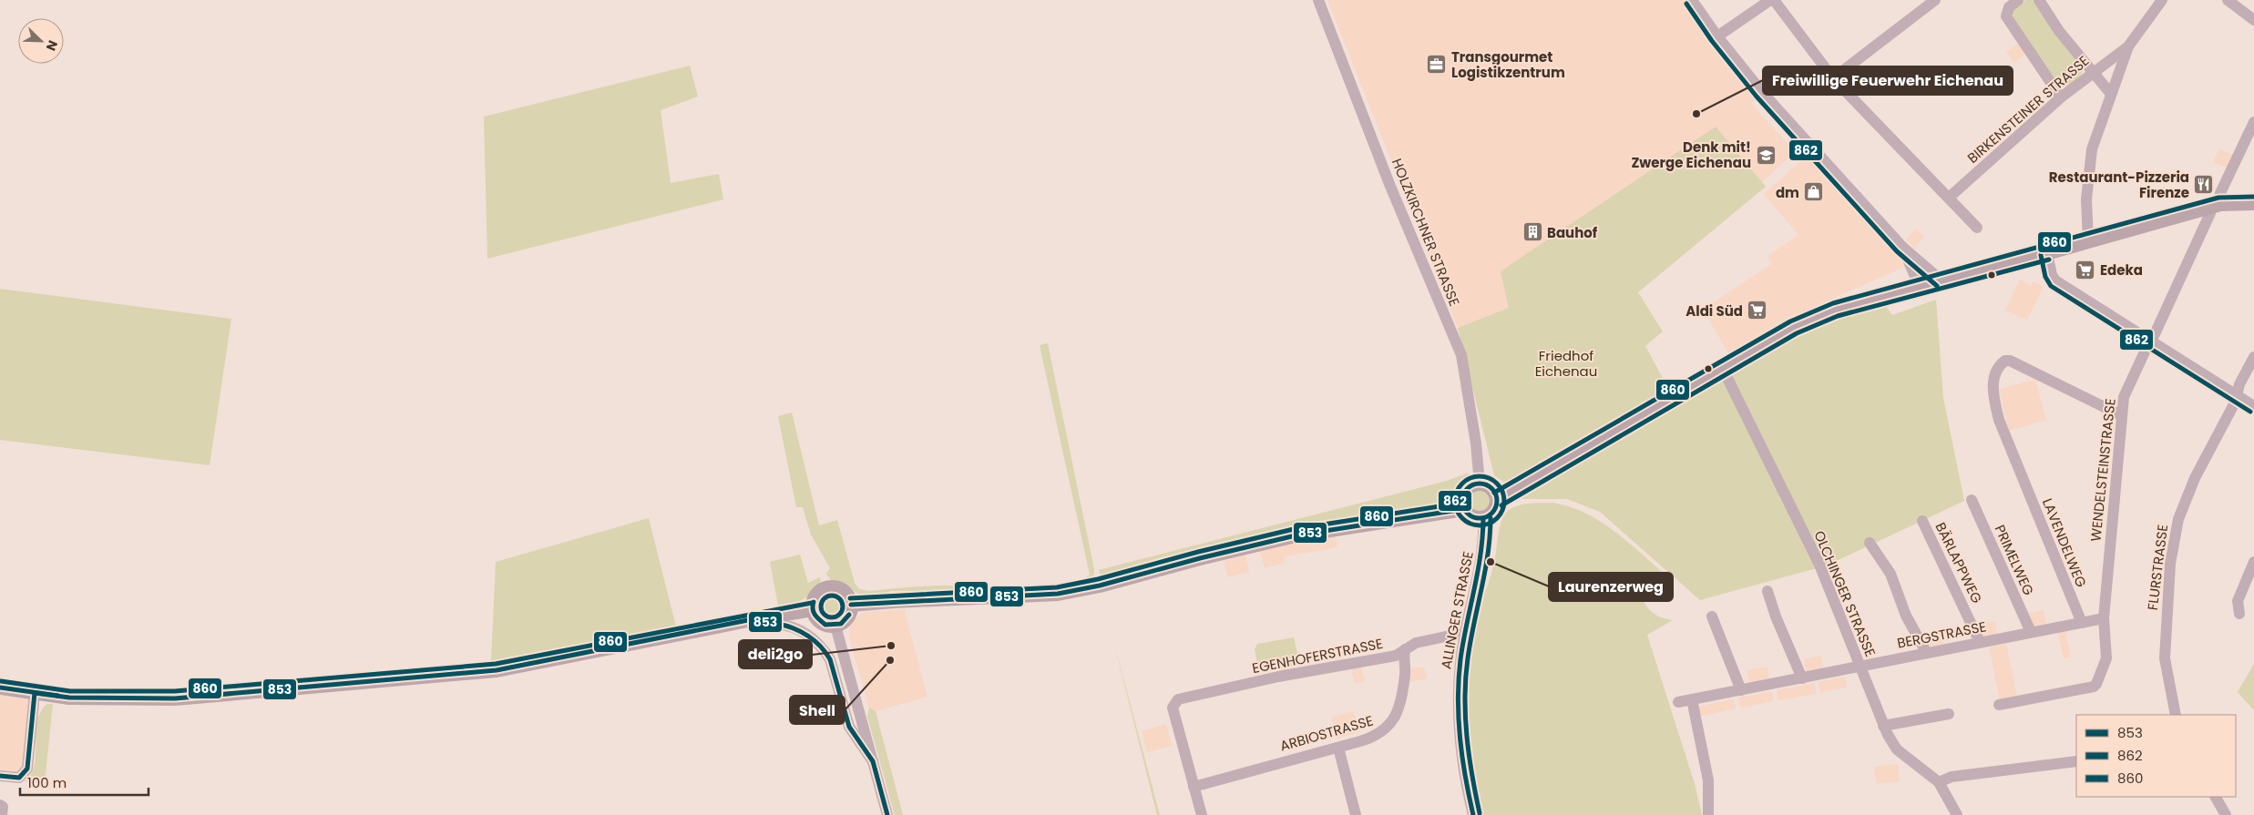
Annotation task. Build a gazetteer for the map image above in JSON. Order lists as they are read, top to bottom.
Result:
{
  "streets": {
    "street": [
      "BIRKENSTEINER STRASSE",
      "HOLZKIRCHNER STRASSE",
      "WENDELSTEINSTRASSE",
      "LAVENDELWEG",
      "PRIMELWEG",
      "BÄRLAPPWEG",
      "FLURSTRASSE",
      "OLCHINGER STRASSE",
      "ALLINGER STRASSE",
      "BERGSTRASSE",
      "EGENHOFERSTRASSE",
      "ARBIOSTRASSE"
    ]
  },
  "crossings": [
    ["HOLZKIRCHNER STRASSE", "ALLINGER STRASSE"],
    ["WENDELSTEINSTRASSE", "LAVENDELWEG"],
    ["WENDELSTEINSTRASSE", "BERGSTRASSE"],
    ["LAVENDELWEG", "BERGSTRASSE"],
    ["PRIMELWEG", "BERGSTRASSE"],
    ["BÄRLAPPWEG", "BERGSTRASSE"],
    ["OLCHINGER STRASSE", "BERGSTRASSE"],
    ["ALLINGER STRASSE", "EGENHOFERSTRASSE"],
    ["EGENHOFERSTRASSE", "ARBIOSTRASSE"]
  ],
  "parks": ["Friedhof Eichenau"],
  "places": {
    "office": ["Transgourmet Logistikzentrum"],
    "other": [
      "Freiwillige Feuerwehr Eichenau",
      "Laurenzerweg",
      "deli2go",
      "Shell"
    ],
    "school or university": ["Denk mit! Zwerge Eichenau"],
    "restaurant": ["Restaurant-Pizzeria Firenze"],
    "shop": ["dm"],
    "building": ["Bauhof"],
    "supermarket": ["Edeka", "Aldi Süd"]
  },
  "lines": ["transit line 862", "transit line 860", "transit line 853"],
  "legend": ["853", "862", "860"],
  "scale_bar": "100 m",
  "north": "bottom right"
}
